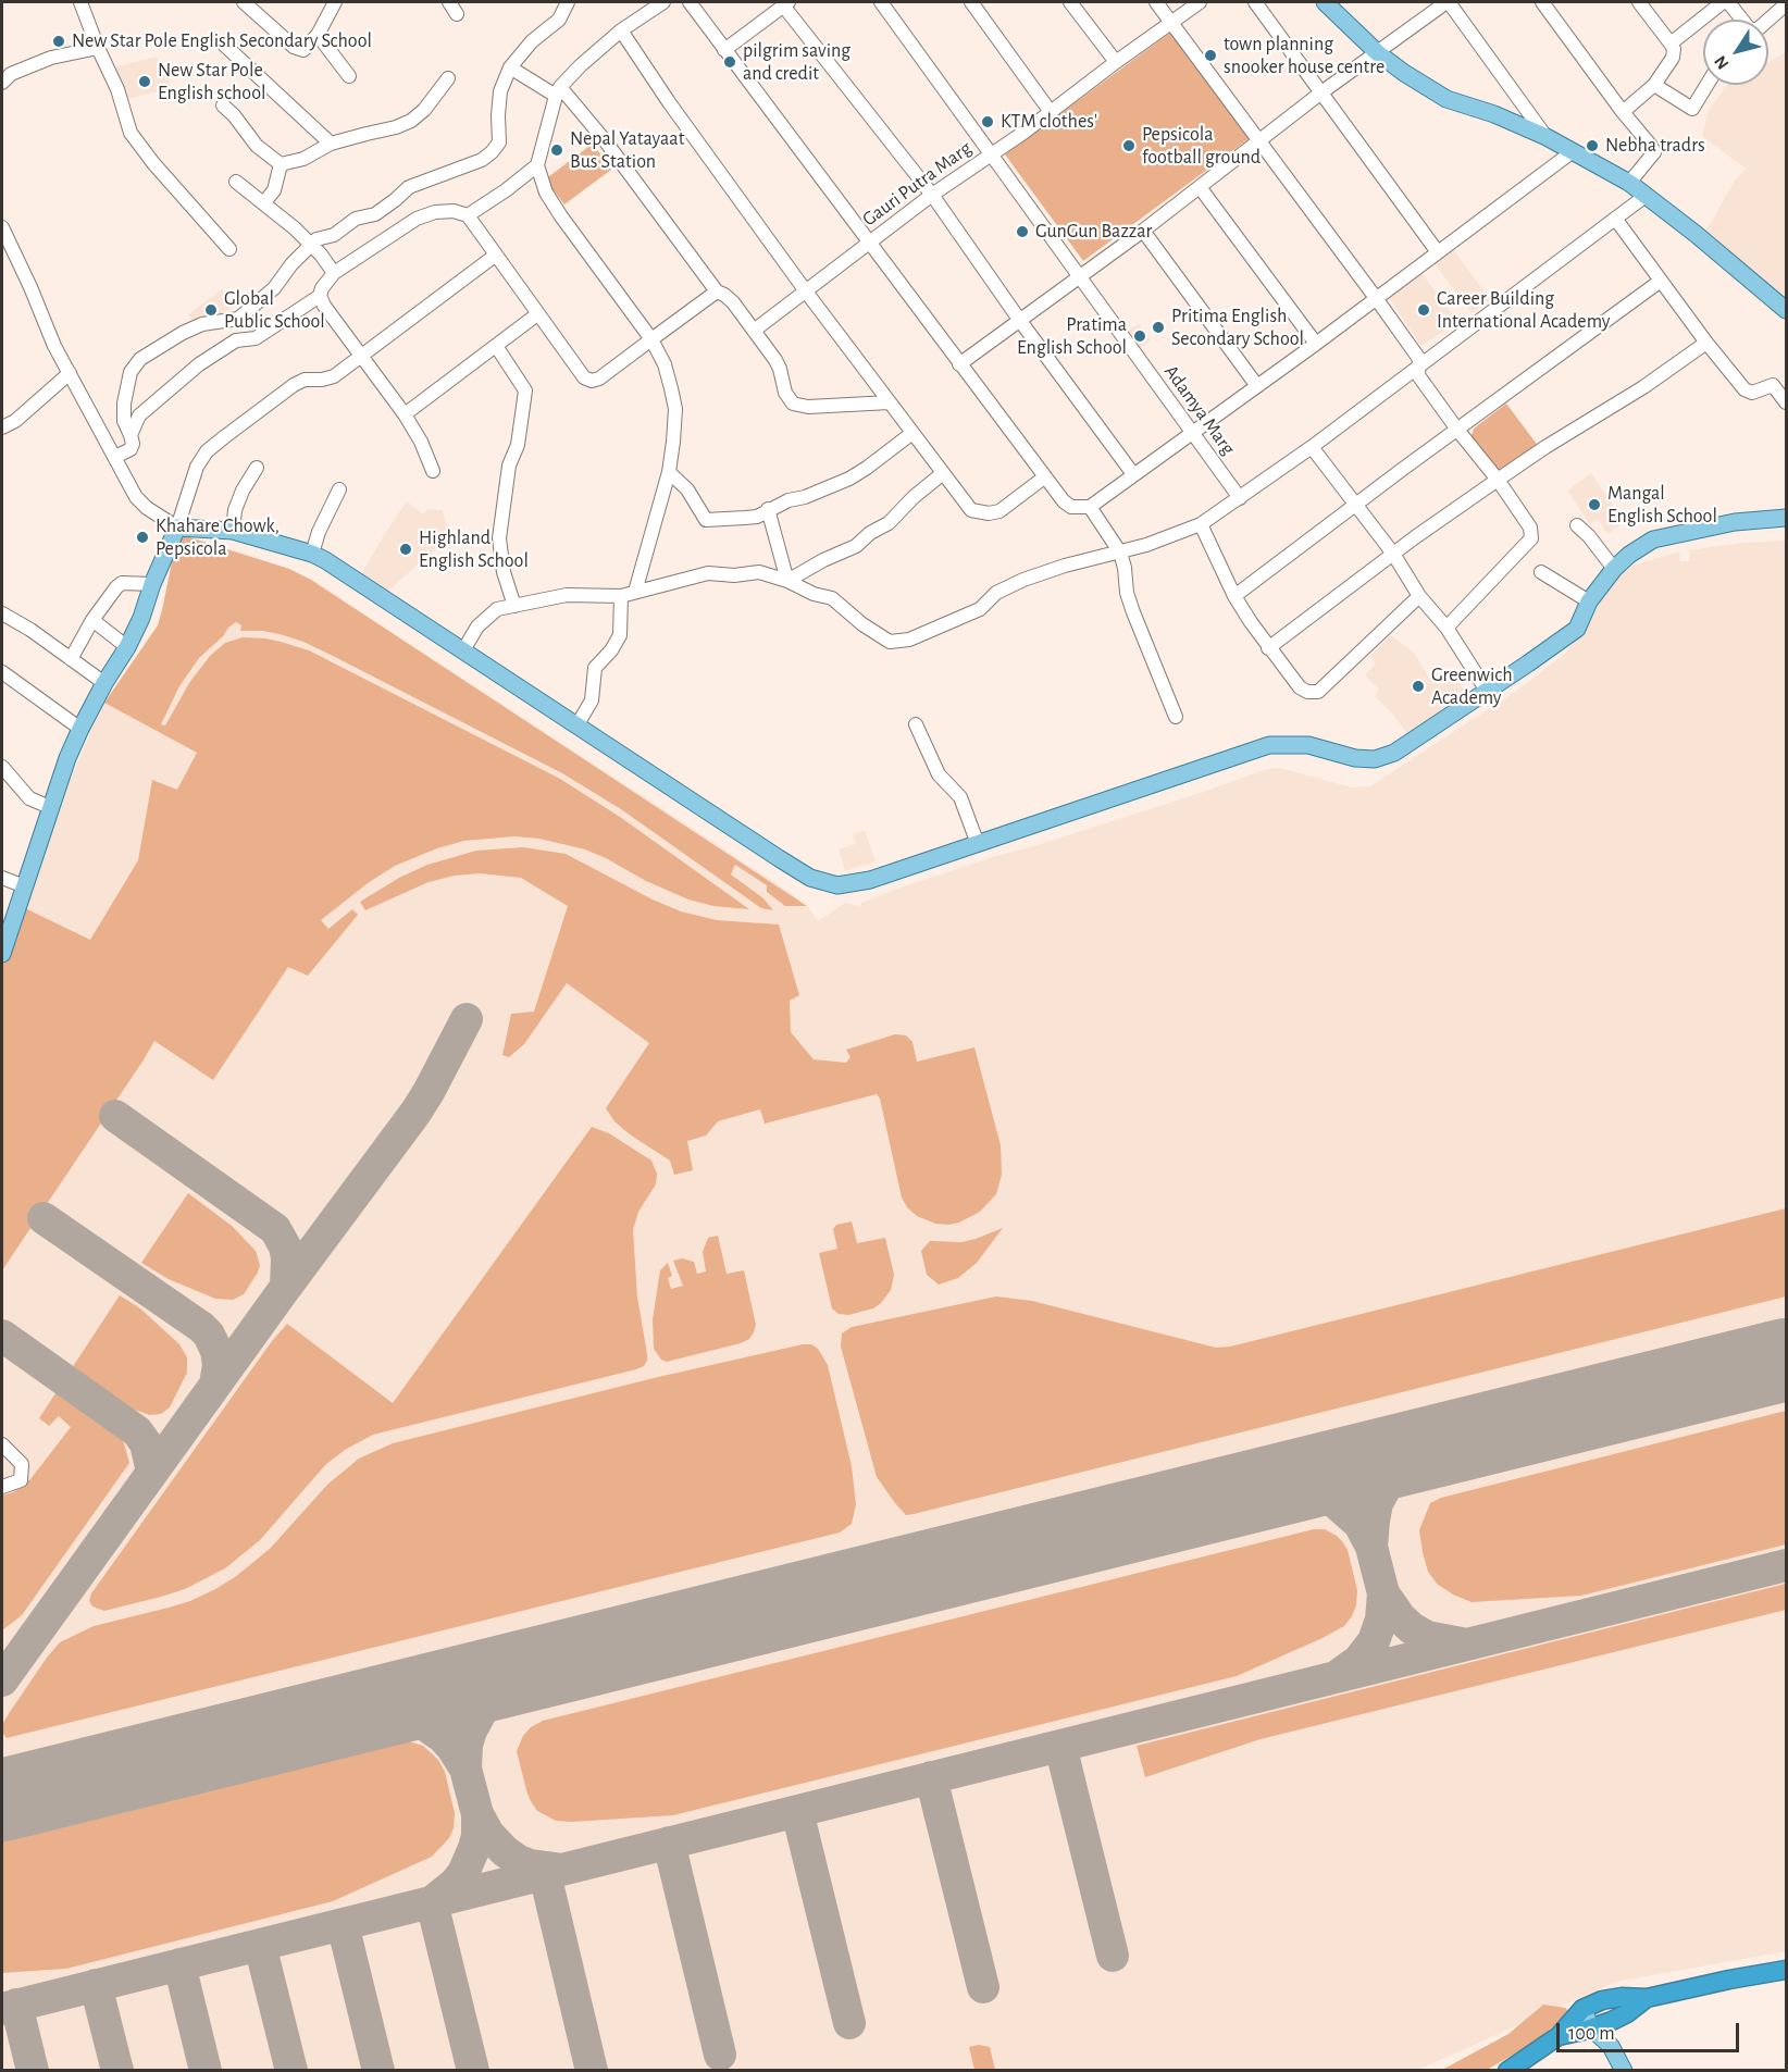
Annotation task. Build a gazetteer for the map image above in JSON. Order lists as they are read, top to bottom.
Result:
{
  "streets": {
    "street": ["Gauri Putra Marg", "Adamya Marg"]
  },
  "crossings": [
    ["Gauri Putra Marg", "Adamya Marg"]
  ],
  "places": [
    "New Star Pole English Secondary School",
    "town planning snooker house centre",
    "pilgrim saving and credit",
    "New Star Pole English school",
    "KTM clothes'",
    "Pepsicola football ground",
    "Nebha tradrs",
    "Nepal Yatayaat Bus Station",
    "GunGun Bazzar",
    "Global Public School",
    "Career Building International Academy",
    "Pritima English Secondary School",
    "Pratima English School",
    "Mangal English School",
    "Khahare Chowk, Pepsicola",
    "Highland English School",
    "Greenwich Academy"
  ],
  "scale_bar": "100 m",
  "north": "bottom left"
}
